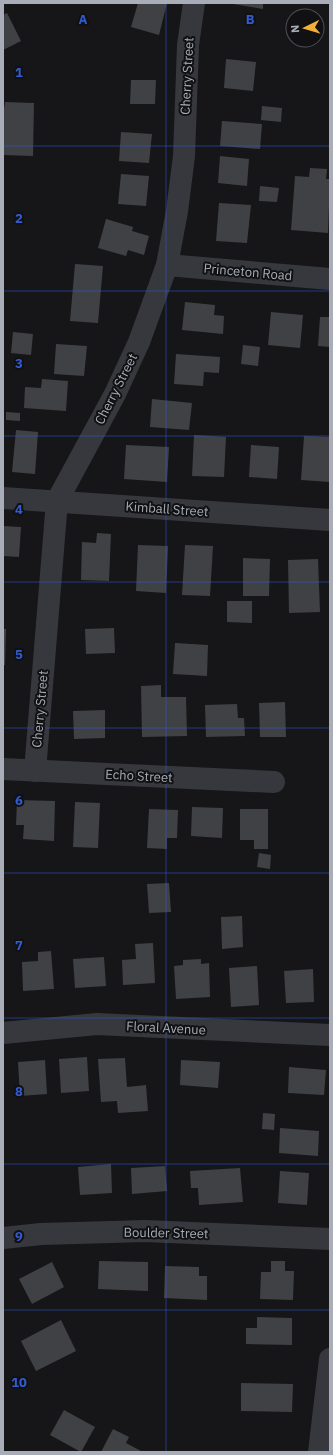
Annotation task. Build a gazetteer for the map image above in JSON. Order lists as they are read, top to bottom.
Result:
{
  "streets": {
    "street": [
      "Cherry Street",
      "Princeton Road",
      "Kimball Street",
      "Echo Street",
      "Floral Avenue",
      "Boulder Street"
    ]
  },
  "crossings": [
    ["Cherry Street", "Princeton Road"],
    ["Cherry Street", "Kimball Street"],
    ["Cherry Street", "Echo Street"]
  ],
  "north": "left",
  "grid": {
    "columns": ["A", "B"],
    "rows": [
      "1",
      "2",
      "3",
      "4",
      "5",
      "6",
      "7",
      "8",
      "9",
      "10"
    ]
  }
}
